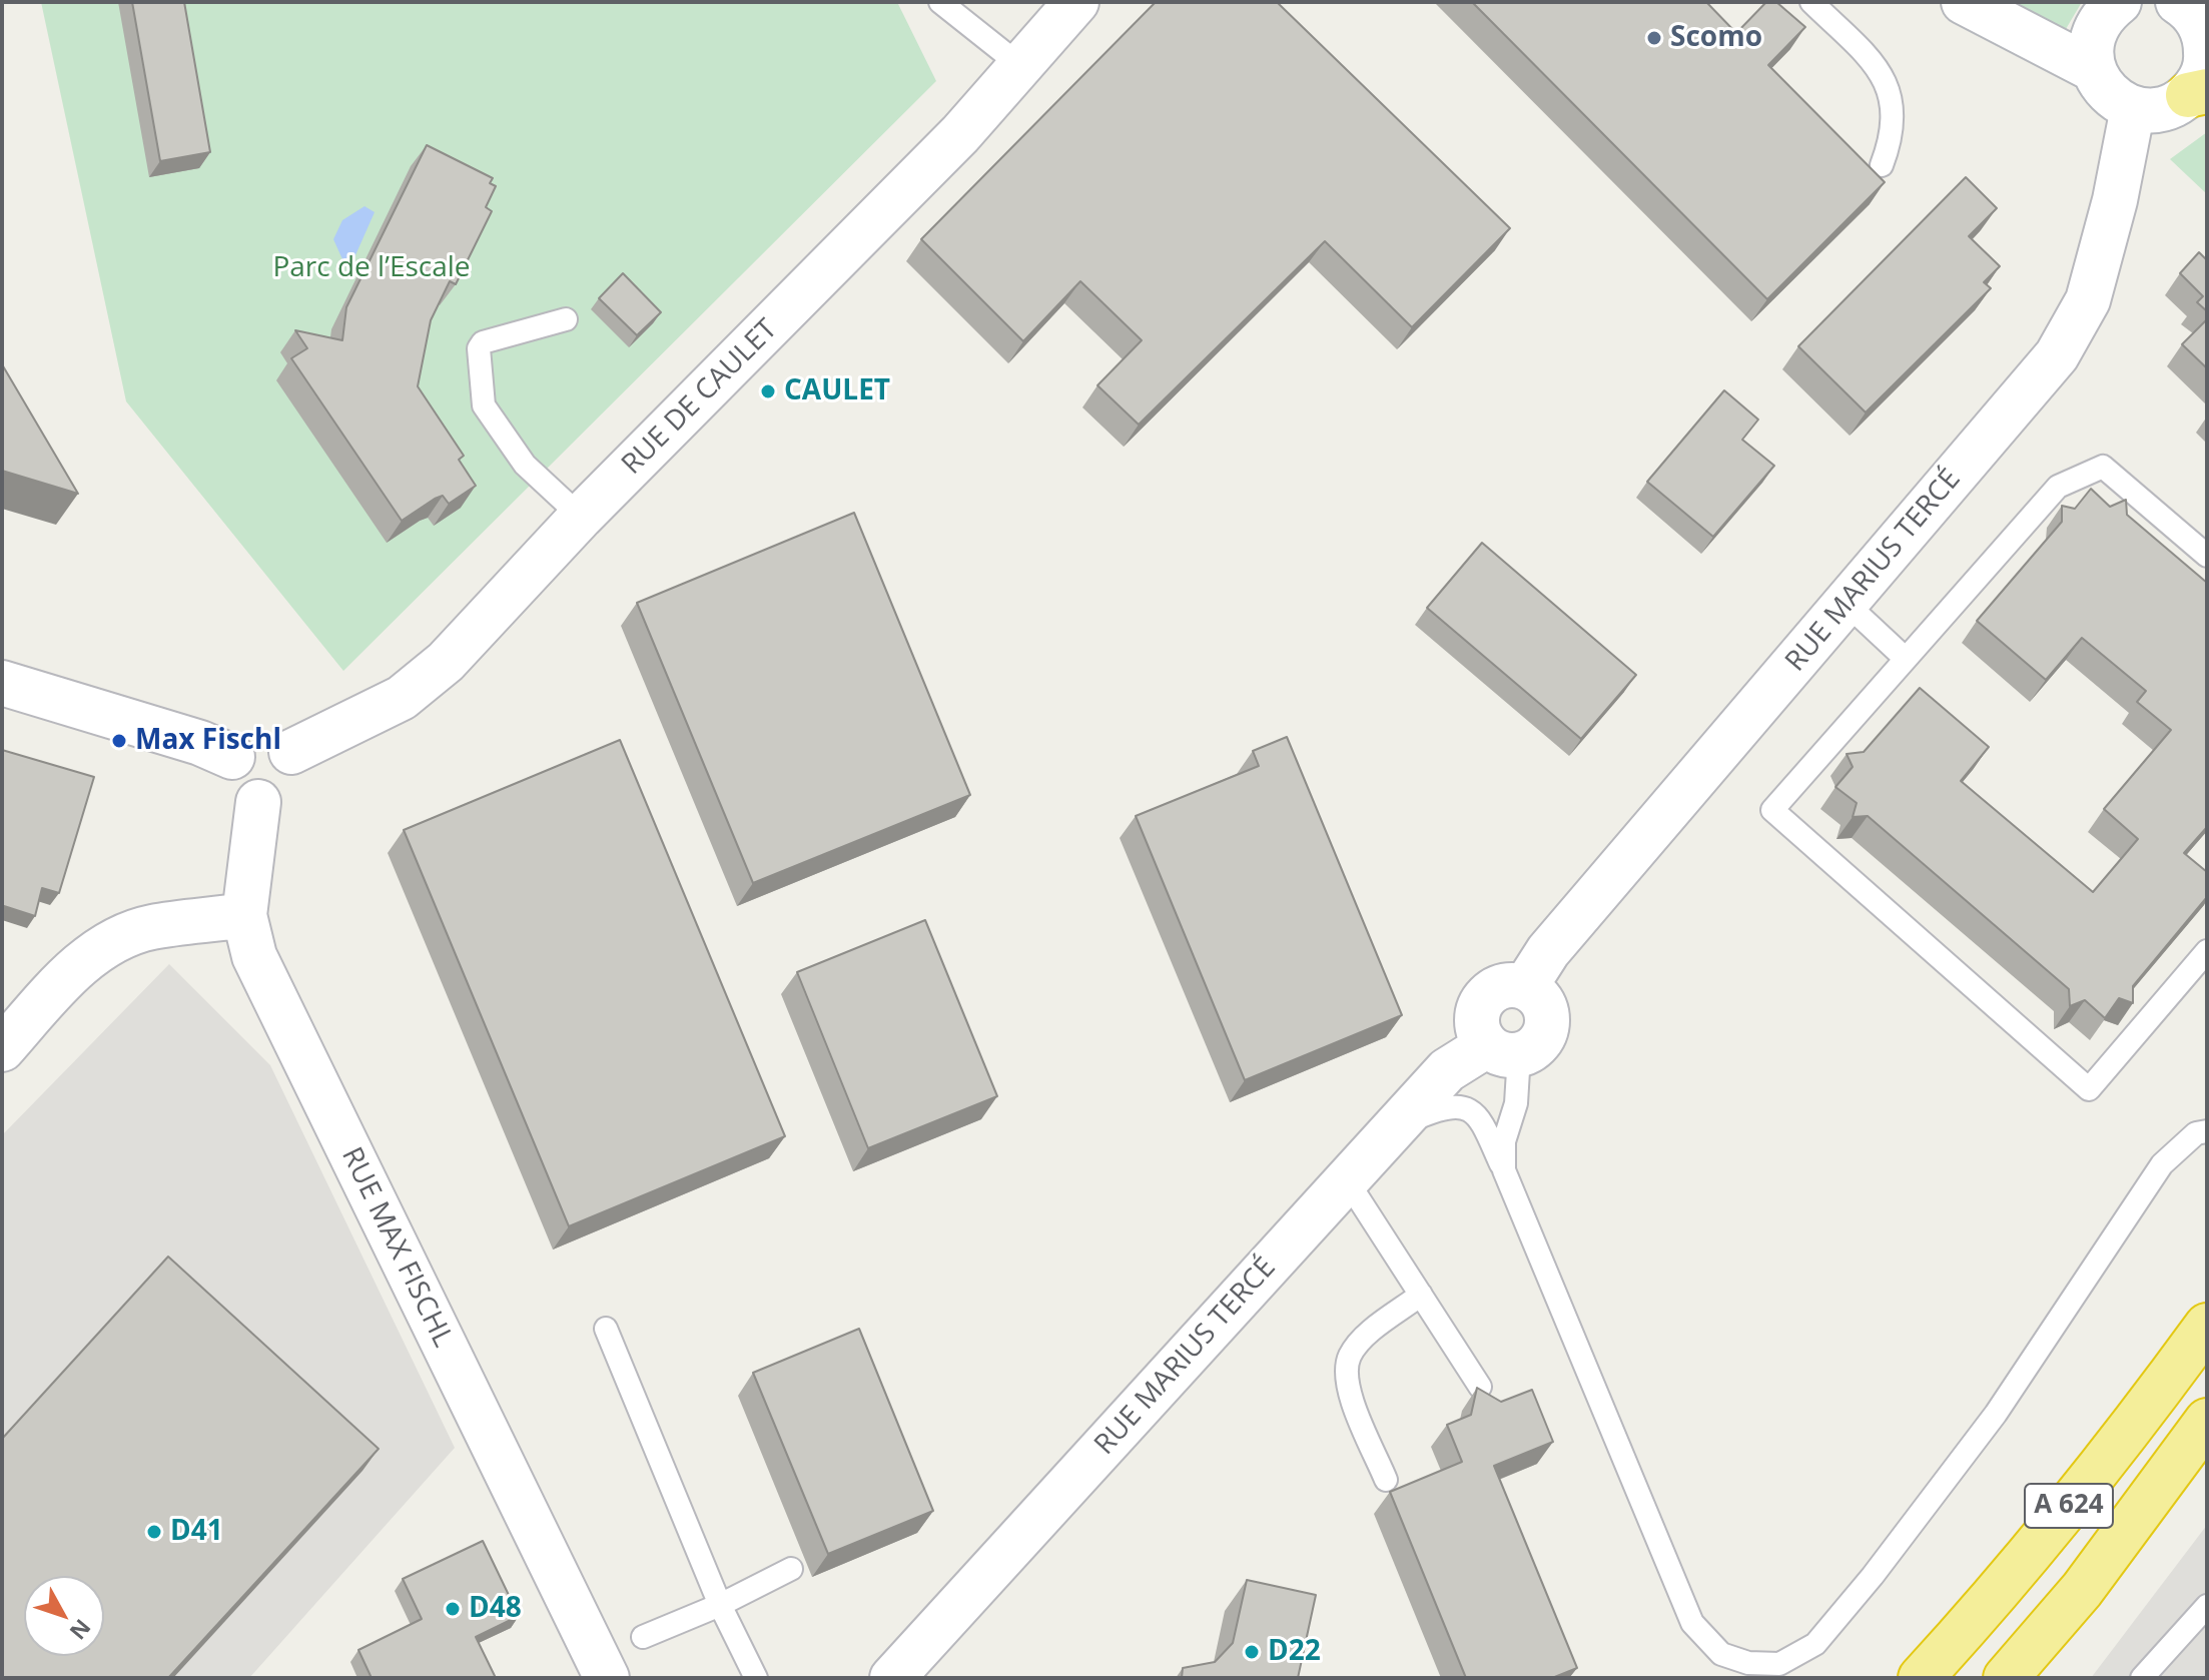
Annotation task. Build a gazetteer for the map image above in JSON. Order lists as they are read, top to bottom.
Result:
{
  "streets": {
    "highway": ["A 624"],
    "street": ["RUE DE CAULET", "RUE MARIUS TERCÉ", "RUE MAX FISCHL"]
  },
  "crossings": [
    ["RUE DE CAULET", "RUE MAX FISCHL"]
  ],
  "parks": ["Parc de l’Escale"],
  "places": [
    "Scomo",
    "CAULET",
    "Max Fischl",
    "D41",
    "D48",
    "D22"
  ],
  "north": "bottom right"
}
